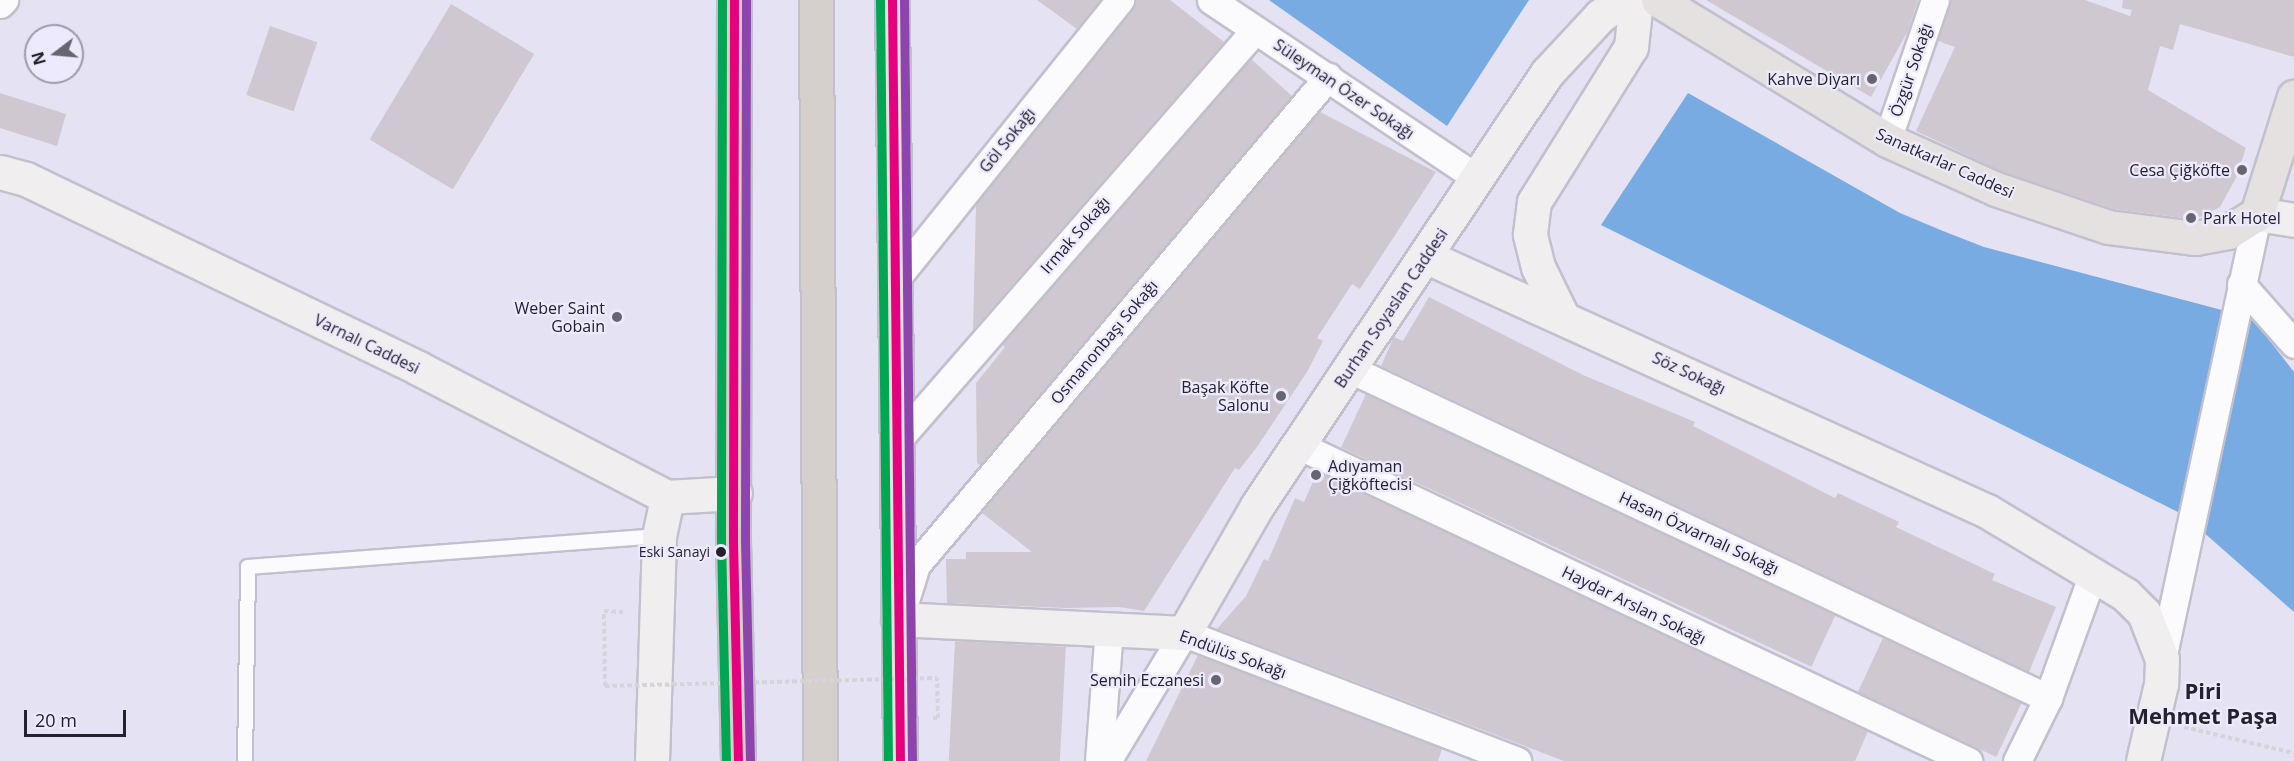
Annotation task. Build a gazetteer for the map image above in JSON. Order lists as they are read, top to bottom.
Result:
{
  "streets": {
    "main road": [
      "Sanatkarlar Caddesi",
      "Burhan Soyaslan Caddesi",
      "Varnalı Caddesi",
      "Söz Sokağı",
      "Endülüs Sokağı"
    ],
    "street": [
      "Özgür Sokağı",
      "Süleyman Özer Sokağı",
      "Göl Sokağı",
      "Irmak Sokağı",
      "Osmanonbaşı Sokağı",
      "Hasan Özvarnalı Sokağı",
      "Haydar Arslan Sokağı"
    ]
  },
  "crossings": [
    ["Özgür Sokağı", "Sanatkarlar Caddesi"],
    ["Süleyman Özer Sokağı", "Irmak Sokağı"],
    ["Süleyman Özer Sokağı", "Burhan Soyaslan Caddesi"],
    ["Süleyman Özer Sokağı", "Osmanonbaşı Sokağı"],
    ["Burhan Soyaslan Caddesi", "Söz Sokağı"],
    ["Burhan Soyaslan Caddesi", "Hasan Özvarnalı Sokağı"],
    ["Burhan Soyaslan Caddesi", "Haydar Arslan Sokağı"],
    ["Burhan Soyaslan Caddesi", "Endülüs Sokağı"],
    ["Osmanonbaşı Sokağı", "Endülüs Sokağı"]
  ],
  "districts": ["Piri Mehmet Paşa"],
  "places": [
    "Kahve Diyarı",
    "Cesa Çiğköfte",
    "Park Hotel",
    "Weber Saint Gobain",
    "Başak Köfte Salonu",
    "Adıyaman Çiğköftecisi",
    "Eski Sanayi",
    "Semih Eczanesi"
  ],
  "scale_bar": "20 m",
  "north": "left"
}
